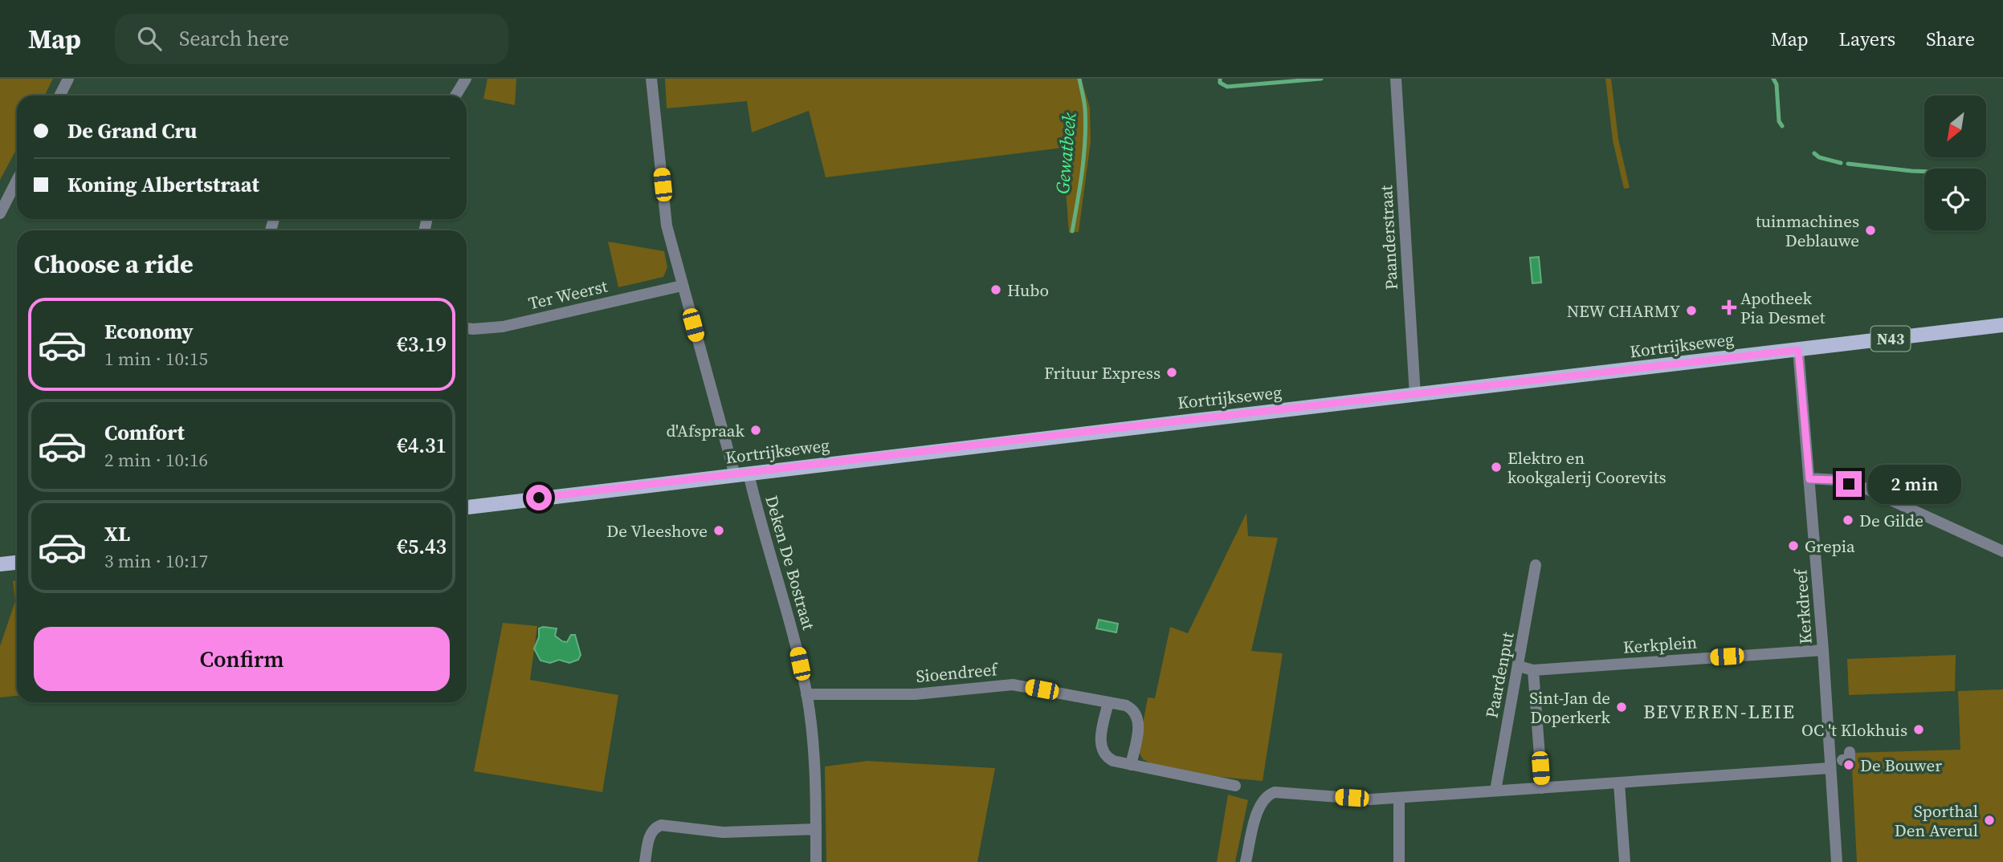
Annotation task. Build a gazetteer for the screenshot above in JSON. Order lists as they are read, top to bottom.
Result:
{
  "streets": {
    "main road": ["N43", "Kortrijkseweg"],
    "street": [
      "Paanderstraat",
      "Ter Weerst",
      "Deken De Bostraat",
      "Kerkdreef",
      "Kerkplein",
      "Sioendreef",
      "Paardenput"
    ]
  },
  "crossings": [
    ["Paanderstraat", "Kortrijkseweg"],
    ["Ter Weerst", "Deken De Bostraat"],
    ["Kortrijkseweg", "Deken De Bostraat"],
    ["Kortrijkseweg", "Kerkdreef"],
    ["Deken De Bostraat", "Sioendreef"],
    ["Kerkdreef", "Kerkplein"],
    ["Kerkplein", "Paardenput"]
  ],
  "districts": ["BEVEREN-LEIE"],
  "water": ["Gewatbeek"],
  "places": {
    "other": [
      "tuinmachines Deblauwe",
      "Hubo",
      "NEW CHARMY",
      "Frituur Express",
      "d'Afspraak",
      "Elektro en kookgalerij Coorevits",
      "De Gilde",
      "De Vleeshove",
      "Grepia",
      "Sint-Jan de Doperkerk",
      "OC 't Klokhuis",
      "De Bouwer",
      "Sporthal Den Averul"
    ],
    "health": ["Apotheek Pia Desmet"]
  },
  "north": "bottom left",
  "page": {
    "header": "Map",
    "search": "Search here",
    "nav": ["Map", "Layers", "Share"],
    "banner": ["De Grand Cru", "Koning Albertstraat"],
    "heading": "Choose a ride",
    "list": [
      {
        "name": "Economy",
        "note": "1 min · 10:15",
        "value": "€3.19"
      },
      {
        "name": "Comfort",
        "note": "2 min · 10:16",
        "value": "€4.31"
      },
      {
        "name": "XL",
        "note": "3 min · 10:17",
        "value": "€5.43"
      }
    ],
    "bubble": "2 min",
    "buttons": "Confirm"
  }
}
